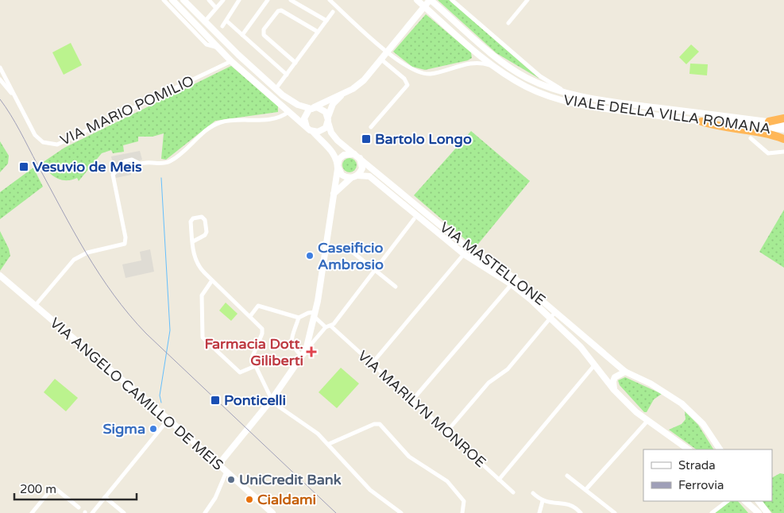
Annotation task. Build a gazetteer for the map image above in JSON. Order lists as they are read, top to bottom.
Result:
{
  "streets": {
    "street": [
      "VIA MARIO POMILIO",
      "VIALE DELLA VILLA ROMANA",
      "VIA MASTELLONE",
      "VIA ANGELO CAMILLO DE MEIS",
      "VIA MARILYN MONROE"
    ]
  },
  "places": {
    "transit": ["Bartolo Longo", "Vesuvio de Meis", "Ponticelli"],
    "other": [
      "Caseificio Ambrosio",
      "Sigma",
      "UniCredit Bank",
      "Cialdami"
    ],
    "health": ["Farmacia Dott. Giliberti"]
  },
  "legend": ["Strada", "Ferrovia"],
  "scale_bar": "200 m"
}
